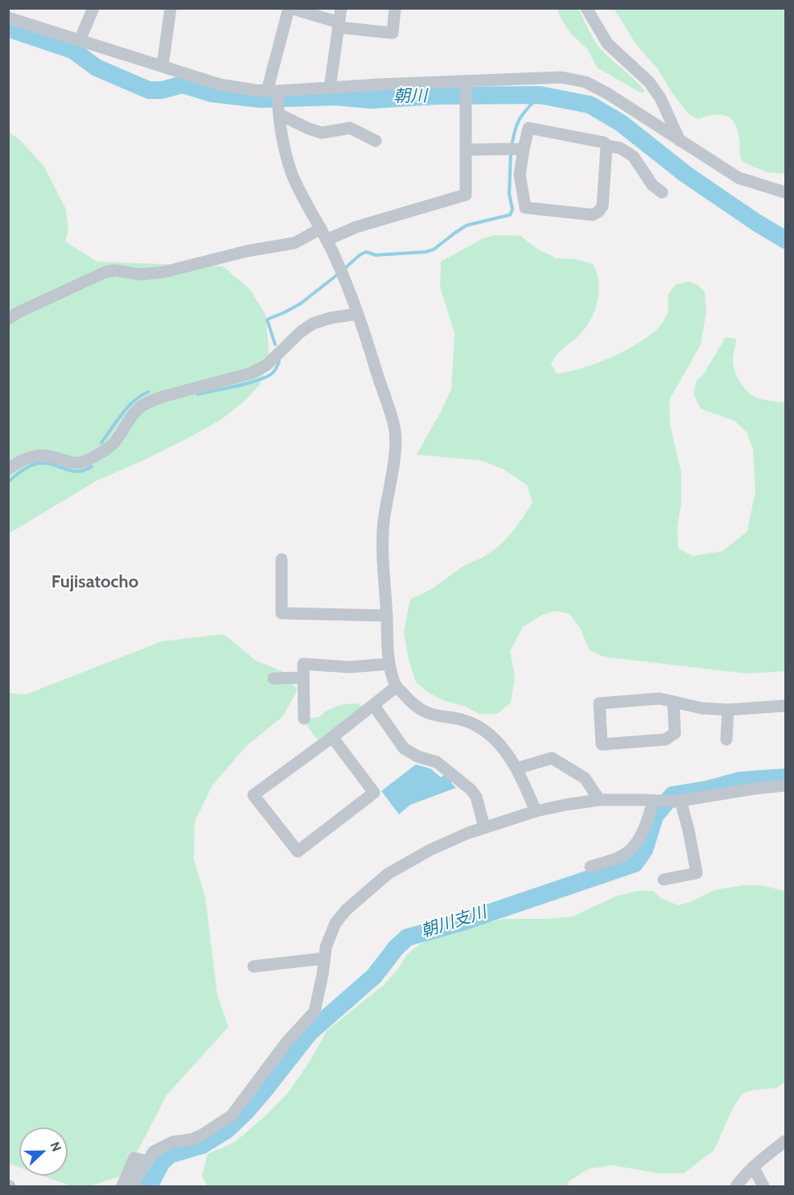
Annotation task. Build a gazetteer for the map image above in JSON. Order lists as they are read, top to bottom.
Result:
{
  "districts": ["Fujisatocho"],
  "water": ["朝川", "朝川支川"],
  "north": "right"
}
